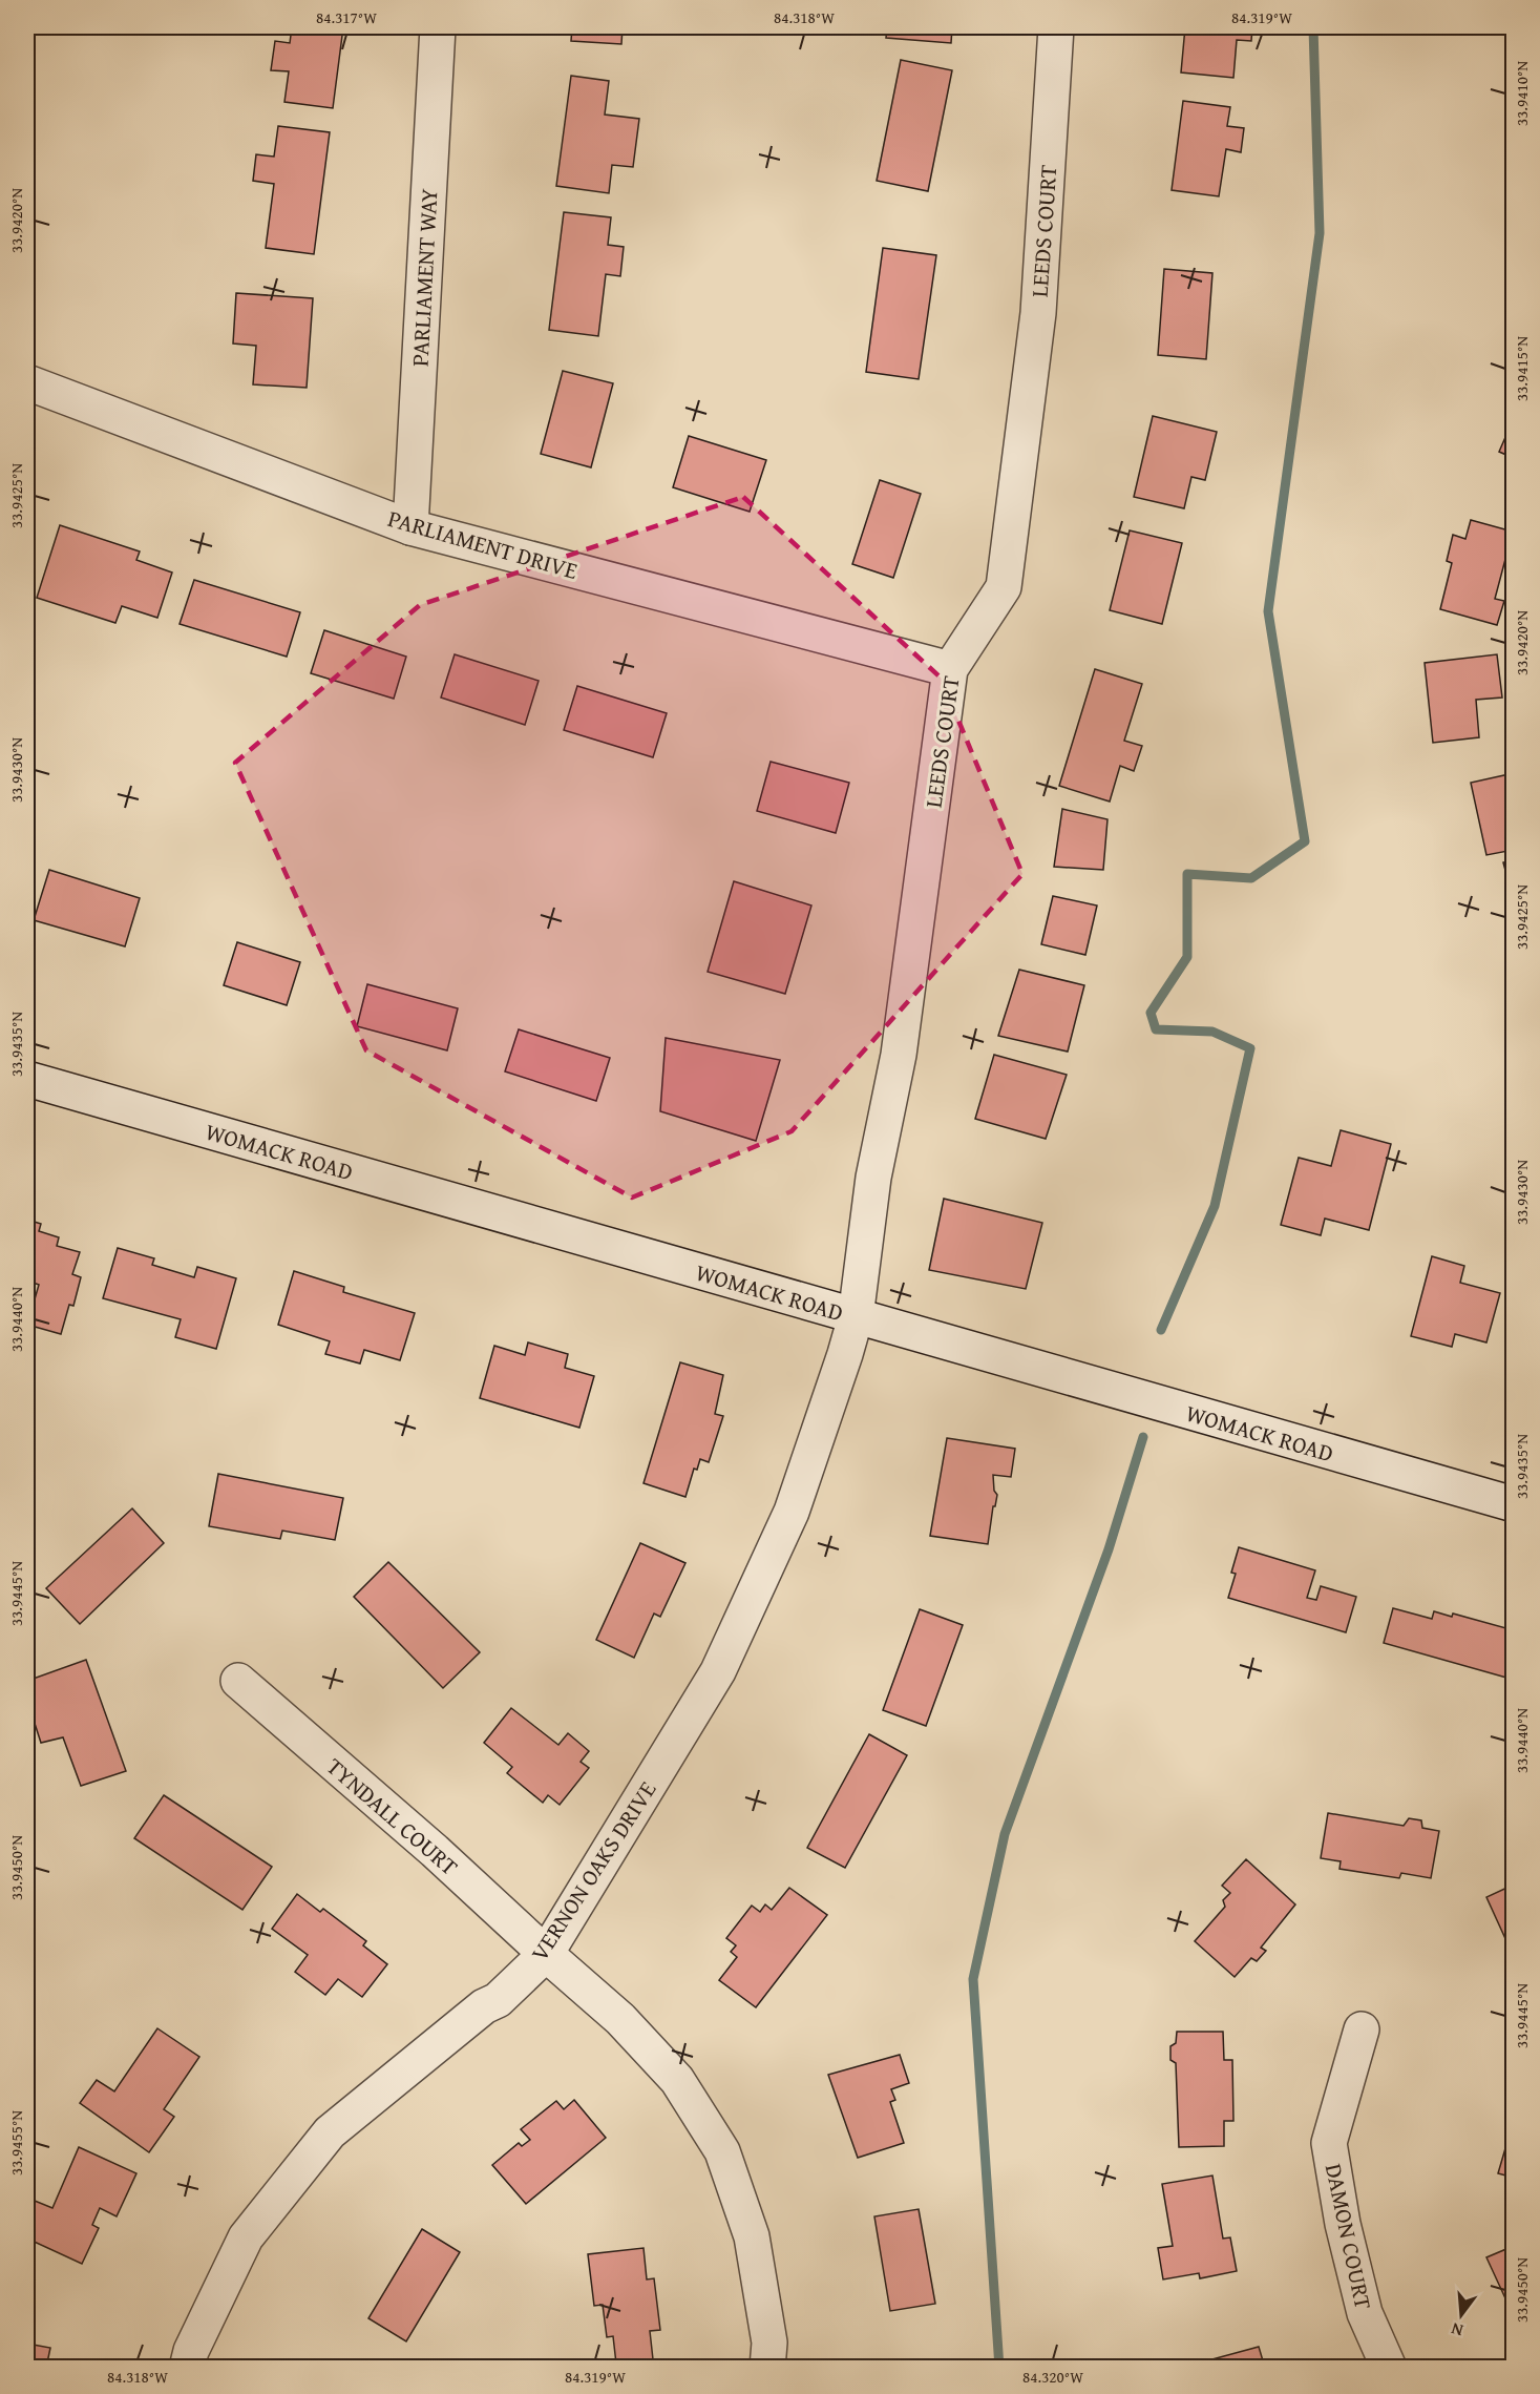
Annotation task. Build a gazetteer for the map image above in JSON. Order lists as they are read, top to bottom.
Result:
{
  "streets": {
    "street": [
      "LEEDS COURT",
      "PARLIAMENT WAY",
      "PARLIAMENT DRIVE",
      "WOMACK ROAD",
      "TYNDALL COURT",
      "VERNON OAKS DRIVE",
      "DAMON COURT"
    ]
  },
  "crossings": [
    ["LEEDS COURT", "PARLIAMENT DRIVE"],
    ["LEEDS COURT", "WOMACK ROAD"],
    ["LEEDS COURT", "VERNON OAKS DRIVE"],
    ["PARLIAMENT WAY", "PARLIAMENT DRIVE"],
    ["WOMACK ROAD", "VERNON OAKS DRIVE"],
    ["TYNDALL COURT", "VERNON OAKS DRIVE"]
  ],
  "north": "bottom",
  "coordinates": [
    "84.317°W",
    "84.318°W",
    "84.319°W",
    "33.9410°N",
    "33.9420°N",
    "33.9415°N",
    "33.9425°N",
    "33.9430°N",
    "33.9435°N",
    "33.9440°N",
    "33.9445°N",
    "33.9450°N",
    "33.9455°N",
    "84.320°W"
  ]
}
